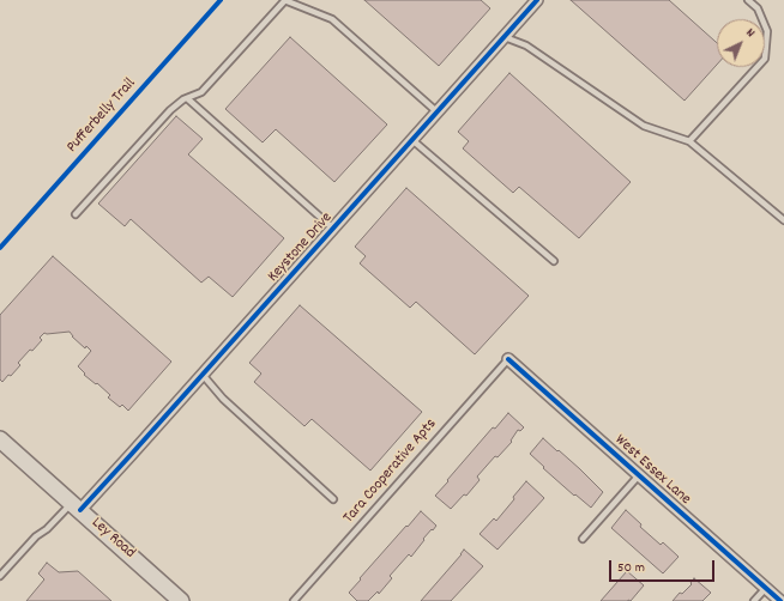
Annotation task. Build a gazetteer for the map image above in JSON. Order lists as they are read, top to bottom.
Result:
{
  "streets": {
    "main road": ["Ley Road"],
    "street": ["Keystone Drive", "West Essex Lane"],
    "lane": ["Tara Cooperative Apts"],
    "cycle path": ["Pufferbelly Trail"]
  },
  "crossings": [
    ["Keystone Drive", "Ley Road"],
    ["West Essex Lane", "Tara Cooperative Apts"]
  ],
  "scale_bar": "50 m",
  "north": "top right"
}
